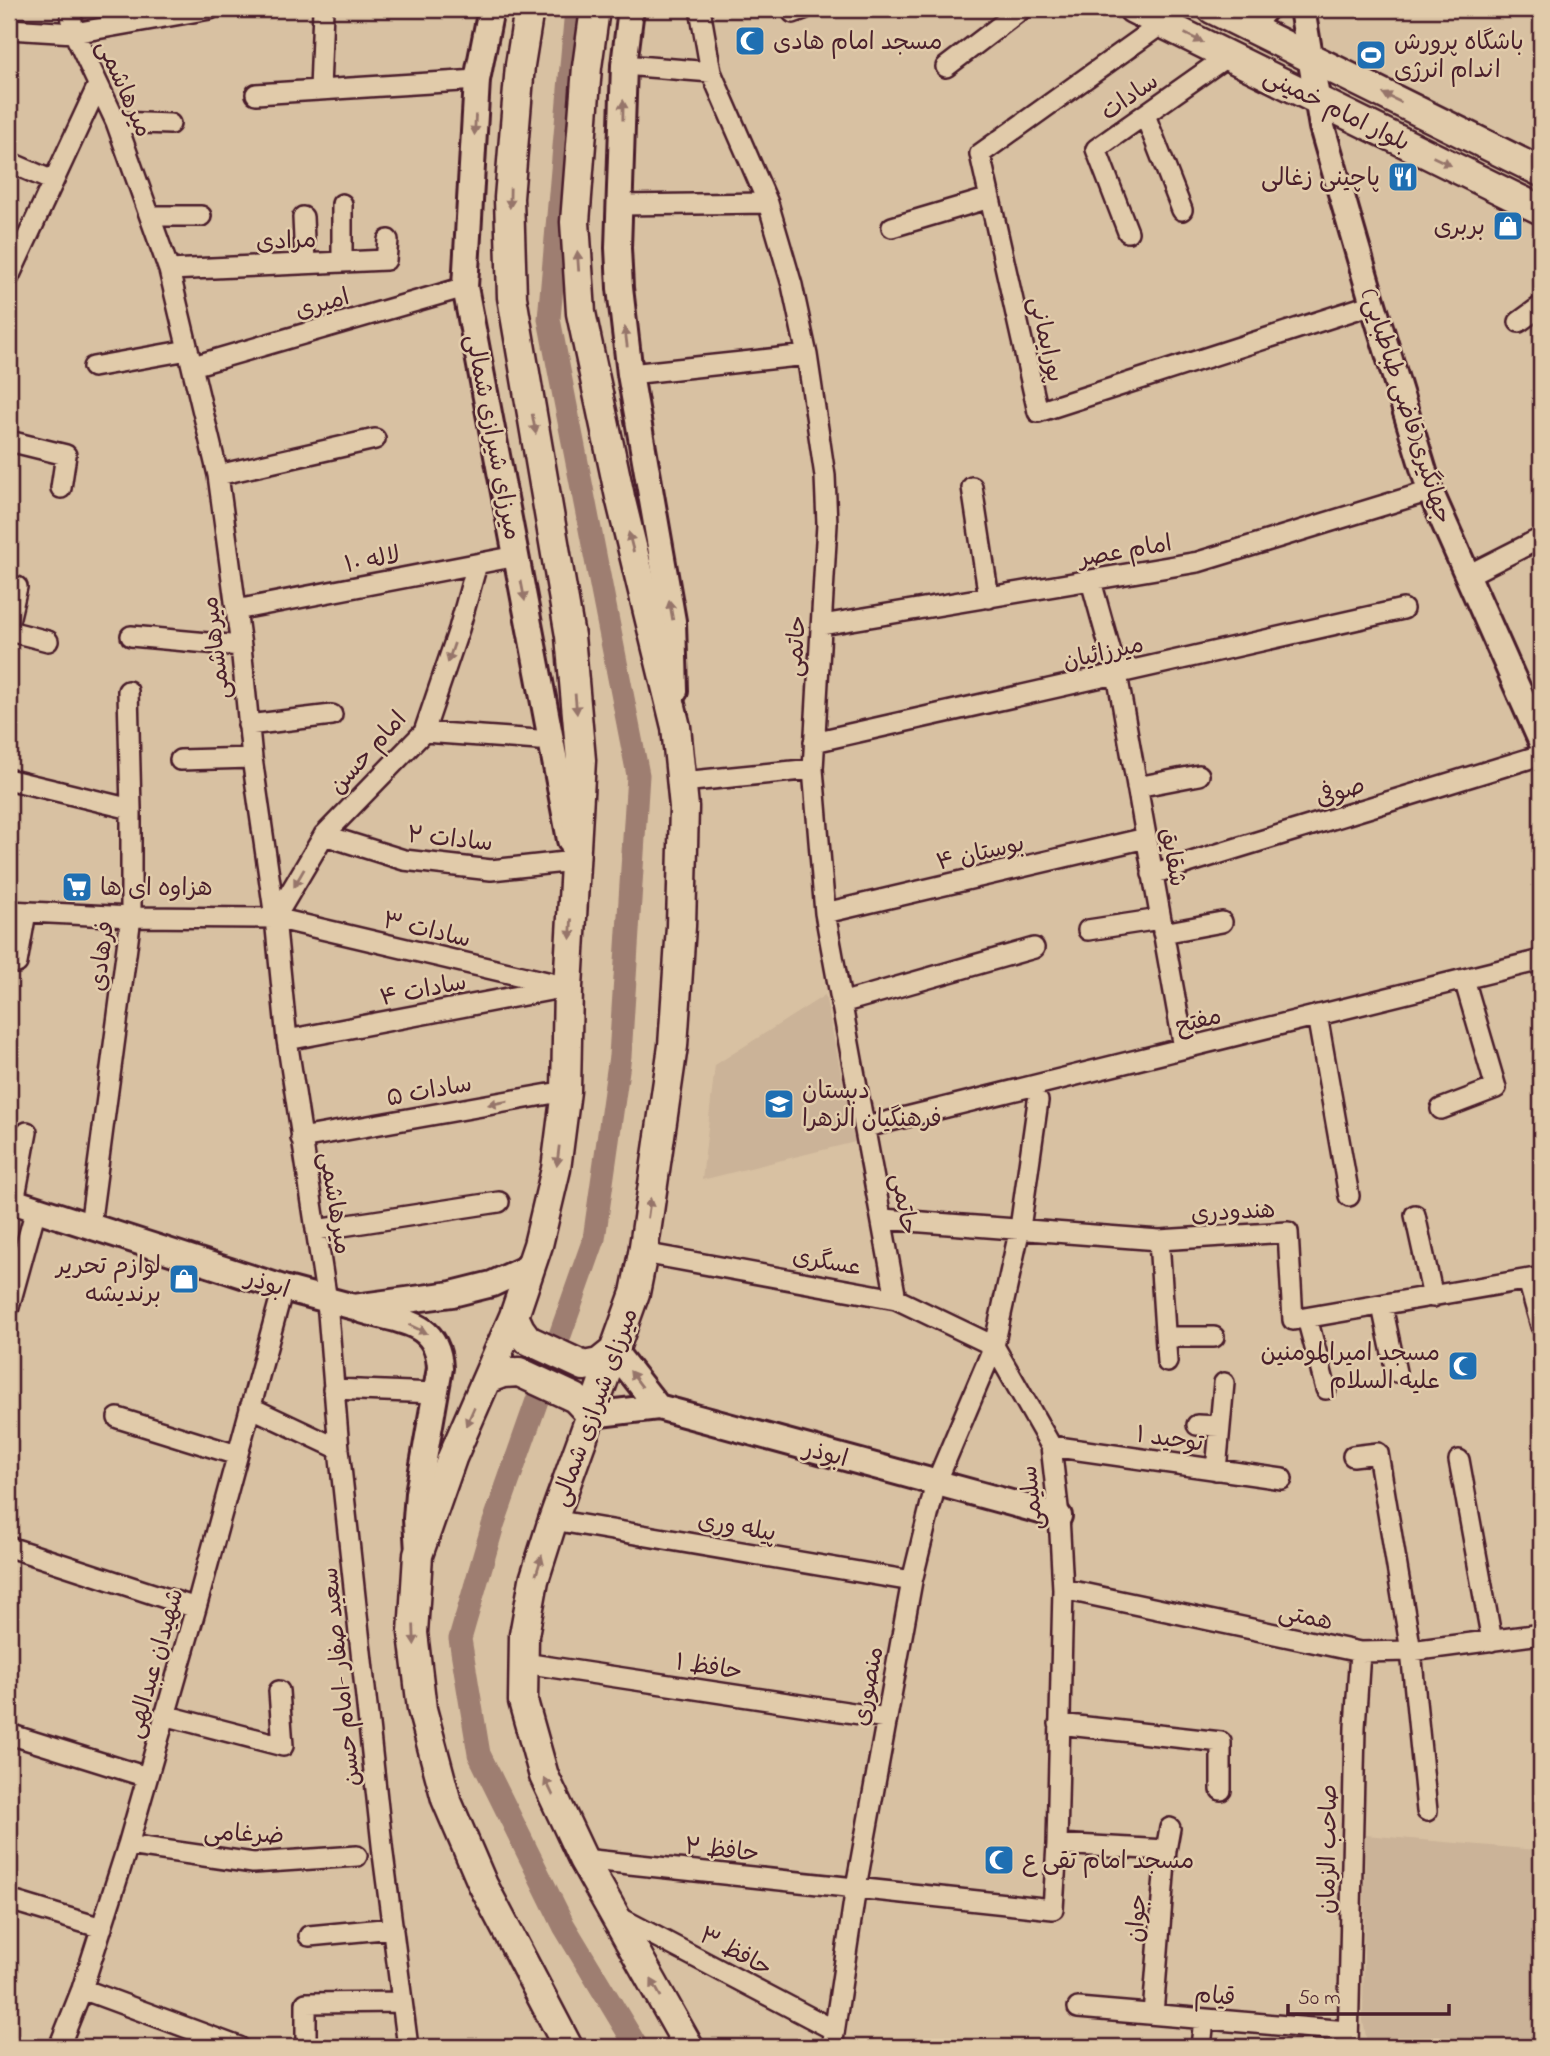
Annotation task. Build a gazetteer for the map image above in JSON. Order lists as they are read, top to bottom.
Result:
{
  "streets": {
    "main road": ["بلوار امام خمینی", "میرزای شیرازی شمالی"],
    "street": [
      "میرهاشمی",
      "سادات",
      "مرادی",
      "امیری",
      "پورایمانی",
      "جهانگیری(قاضی طباطبایی)",
      "امام عصر",
      "لاله ۱۰",
      "حاتمی",
      "میرزائیان",
      "امام حسن",
      "صوفی",
      "سادات ۲",
      "بوستان ۴",
      "شقایق",
      "سادات ۳",
      "فرهادی",
      "سادات ۴",
      "مفتح",
      "سادات ۵",
      "هندودری",
      "عسگری",
      "ابوذر",
      "توحید ۱",
      "سلیمی",
      "پیله وری",
      "همتی",
      "شهیدان عبدالهی",
      "حافظ ۱",
      "سعید صفار -امام حسن",
      "منصوری",
      "ضرغامی",
      "حافظ ۲",
      "صاحب الزمان",
      "جوان",
      "حافظ ۳",
      "قیام"
    ]
  },
  "crossings": [
    ["میرهاشمی", "مرادی"],
    ["میرهاشمی", "امیری"],
    ["میرهاشمی", "لاله ۱۰"],
    ["میرهاشمی", "امام حسن"],
    ["میرهاشمی", "سادات ۳"],
    ["میرهاشمی", "سادات ۴"],
    ["میرهاشمی", "سادات ۵"],
    ["میرهاشمی", "ابوذر"],
    ["میرهاشمی", "سعید صفار -امام حسن"],
    ["سادات", "بلوار امام خمینی"],
    ["بلوار امام خمینی", "پورایمانی"],
    ["بلوار امام خمینی", "جهانگیری(قاضی طباطبایی)"],
    ["امیری", "میرزای شیرازی شمالی"],
    ["پورایمانی", "جهانگیری(قاضی طباطبایی)"],
    ["جهانگیری(قاضی طباطبایی)", "امام عصر"],
    ["میرزای شیرازی شمالی", "لاله ۱۰"],
    ["میرزای شیرازی شمالی", "سادات ۲"],
    ["میرزای شیرازی شمالی", "سادات ۳"],
    ["میرزای شیرازی شمالی", "سادات ۴"],
    ["میرزای شیرازی شمالی", "سادات ۵"],
    ["میرزای شیرازی شمالی", "عسگری"],
    ["میرزای شیرازی شمالی", "ابوذر"],
    ["میرزای شیرازی شمالی", "پیله وری"],
    ["میرزای شیرازی شمالی", "حافظ ۱"],
    ["میرزای شیرازی شمالی", "حافظ ۲"],
    ["میرزای شیرازی شمالی", "حافظ ۳"],
    ["امام عصر", "حاتمی"],
    ["امام عصر", "شقایق"],
    ["لاله ۱۰", "امام حسن"],
    ["حاتمی", "میرزائیان"],
    ["حاتمی", "بوستان ۴"],
    ["حاتمی", "مفتح"],
    ["حاتمی", "هندودری"],
    ["حاتمی", "عسگری"],
    ["میرزائیان", "شقایق"],
    ["امام حسن", "سادات ۲"],
    ["امام حسن", "سادات ۳"],
    ["صوفی", "شقایق"],
    ["بوستان ۴", "شقایق"],
    ["شقایق", "مفتح"],
    ["سادات ۳", "فرهادی"],
    ["سادات ۳", "سادات ۴"],
    ["فرهادی", "ابوذر"],
    ["عسگری", "سلیمی"],
    ["عسگری", "منصوری"],
    ["ابوذر", "سلیمی"],
    ["ابوذر", "شهیدان عبدالهی"],
    ["ابوذر", "سعید صفار -امام حسن"],
    ["ابوذر", "منصوری"],
    ["توحید ۱", "سلیمی"],
    ["سلیمی", "همتی"],
    ["سلیمی", "منصوری"],
    ["سلیمی", "حافظ ۲"],
    ["پیله وری", "منصوری"],
    ["همتی", "صاحب الزمان"],
    ["شهیدان عبدالهی", "ضرغامی"],
    ["حافظ ۱", "منصوری"],
    ["منصوری", "حافظ ۲"],
    ["منصوری", "حافظ ۳"],
    ["صاحب الزمان", "قیام"],
    ["جوان", "قیام"]
  ],
  "one_way": ["امام حسن"],
  "places": {
    "mosque": ["مسجد امام هادی", "مسجد امیرالمومنین علیه السلام", "مسجد امام تقی ع"],
    "sports": ["باشگاه پرورش اندام انرژی"],
    "restaurant": ["پاچینی زغالی"],
    "shop": ["بربری", "لوازم تحریر برندیشه"],
    "supermarket": ["هزاوه ای ها"],
    "school or university": ["دبستان فرهنگیان الزهرا"]
  },
  "scale_bar": "50 m"
}
